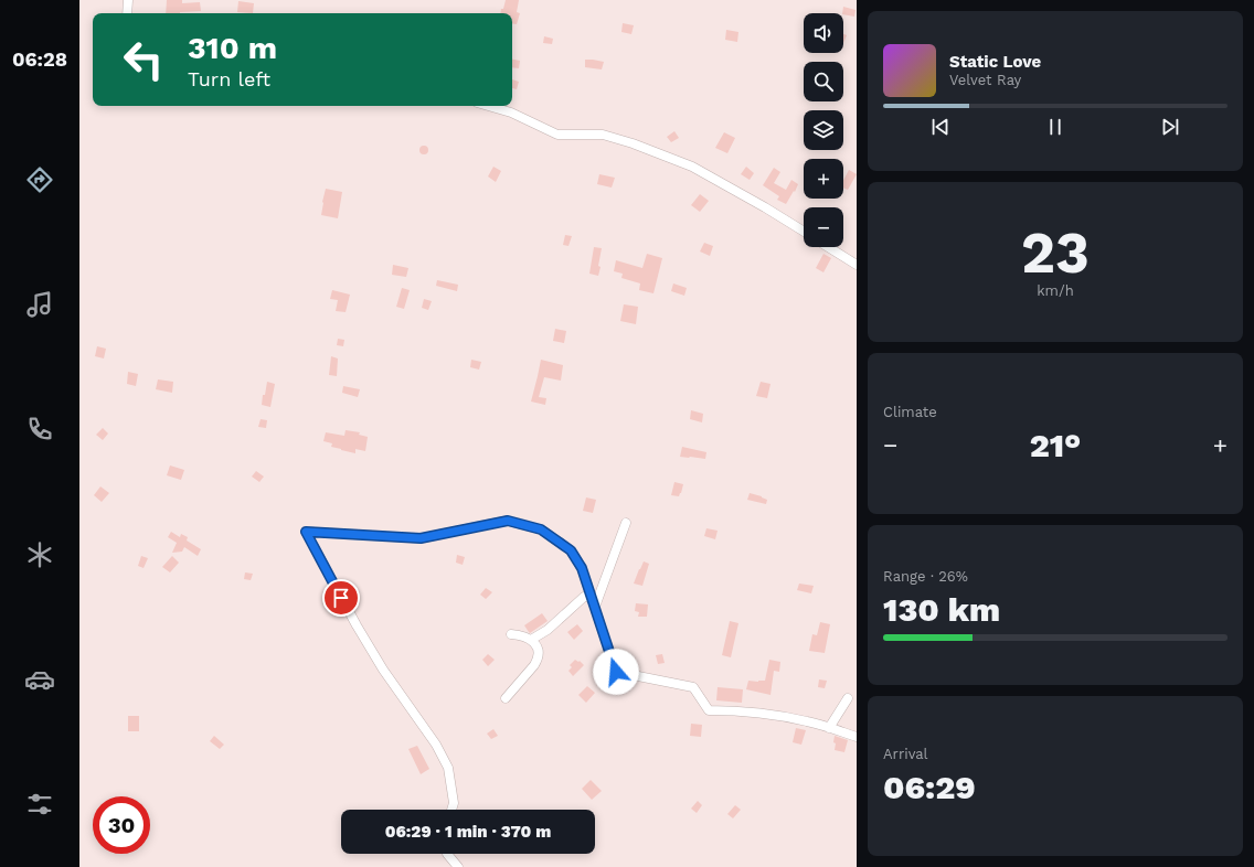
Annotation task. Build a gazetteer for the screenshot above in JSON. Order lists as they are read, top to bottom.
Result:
{
  "page": {
    "tabs": "06:28",
    "map_buttons": ["+", "−"],
    "turn": ["310 m", "Turn left"],
    "song": ["Static Love", "Velvet Ray"],
    "tile": [
      ["23", "km/h"],
      "Climate",
      ["Range · 26%", "130 km"],
      ["Arrival", "06:29"]
    ],
    "heat": ["−", "21°", "+"],
    "limit": "30",
    "trip": "06:29 · 1 min · 370 m"
  }
}
